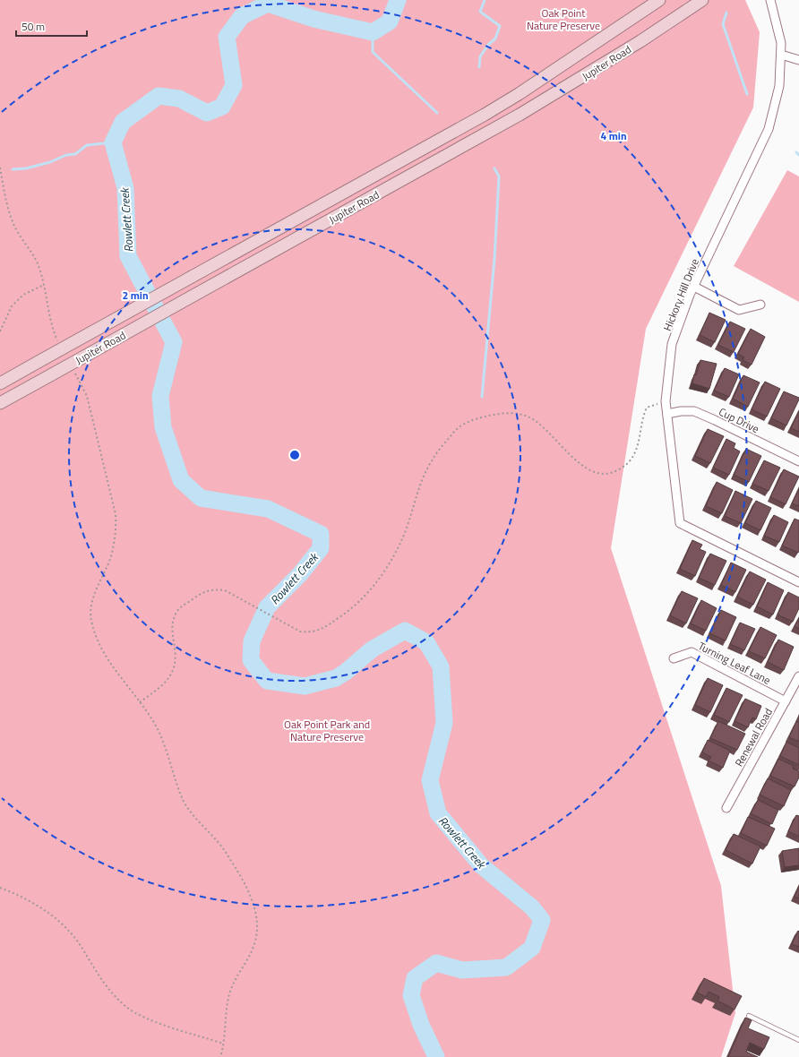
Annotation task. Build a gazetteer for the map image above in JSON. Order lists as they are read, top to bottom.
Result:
{
  "streets": {
    "main road": ["Jupiter Road"],
    "street": [
      "Hickory Hill Drive",
      "Cup Drive",
      "Turning Leaf Lane",
      "Renewal Road"
    ]
  },
  "crossings": [
    ["Hickory Hill Drive", "Cup Drive"],
    ["Turning Leaf Lane", "Renewal Road"]
  ],
  "water": ["Rowlett Creek"],
  "parks": ["Oak Point Nature Preserve", "Oak Point Park and Nature Preserve"],
  "scale_bar": "50 m",
  "rings": ["4 min", "2 min"]
}
